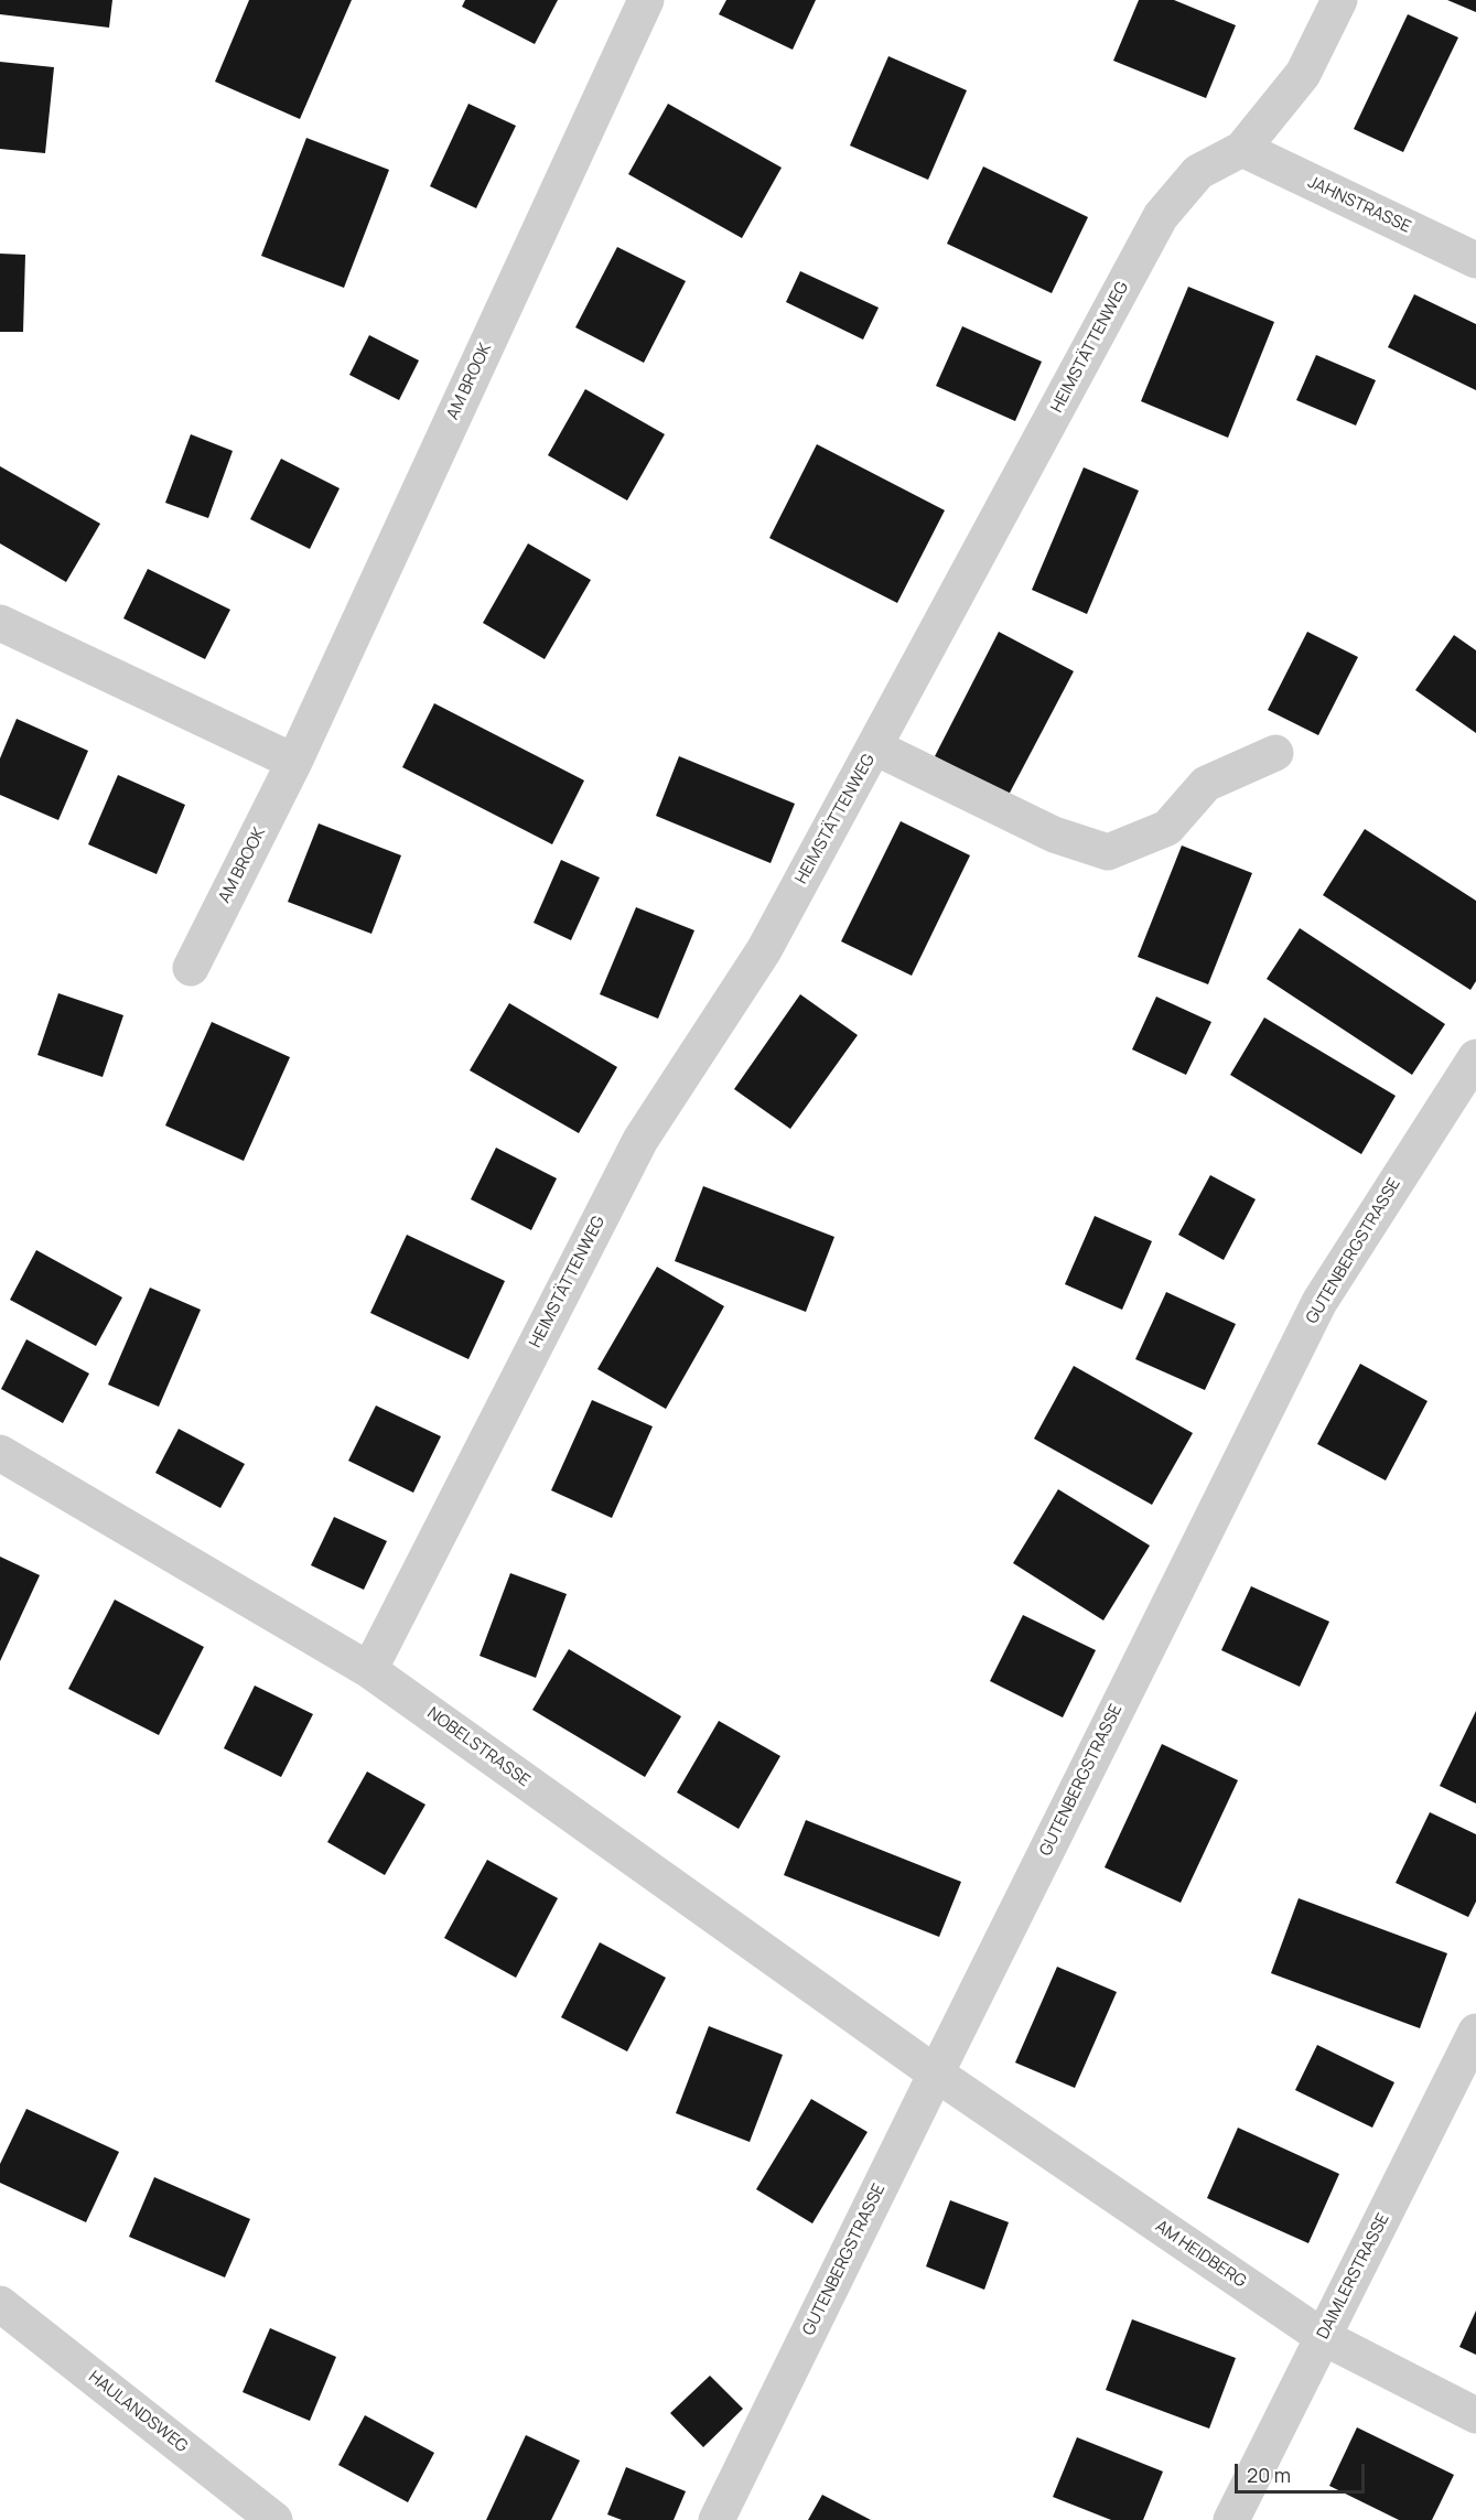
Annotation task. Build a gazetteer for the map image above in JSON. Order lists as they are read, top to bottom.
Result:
{
  "streets": {
    "street": [
      "JAHNSTRASSE",
      "HEIMSTÄTTENWEG",
      "AM BROOK",
      "GUTENBERGSTRASSE",
      "NOBELSTRASSE",
      "AM HEIDBERG",
      "DAIMLERSTRASSE",
      "HAULANDSWEG"
    ]
  },
  "crossings": [
    ["JAHNSTRASSE", "HEIMSTÄTTENWEG"],
    ["HEIMSTÄTTENWEG", "NOBELSTRASSE"],
    ["GUTENBERGSTRASSE", "NOBELSTRASSE"],
    ["GUTENBERGSTRASSE", "AM HEIDBERG"],
    ["NOBELSTRASSE", "AM HEIDBERG"],
    ["AM HEIDBERG", "DAIMLERSTRASSE"]
  ],
  "scale_bar": "20 m"
}
